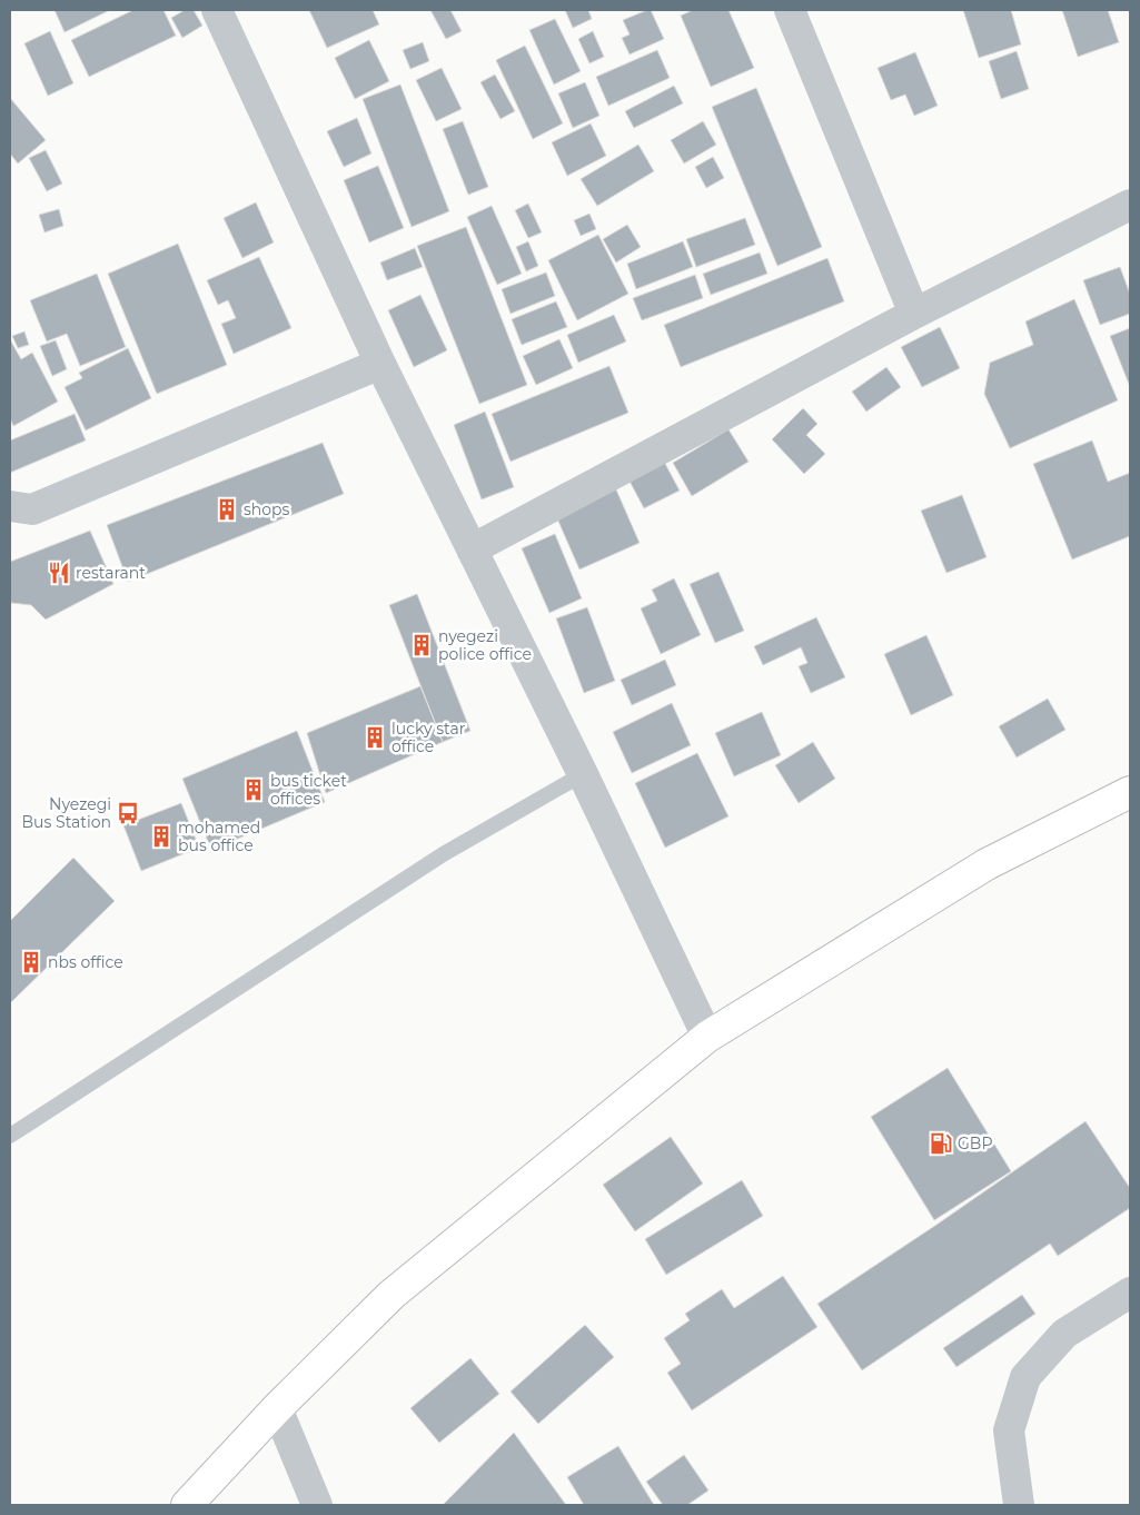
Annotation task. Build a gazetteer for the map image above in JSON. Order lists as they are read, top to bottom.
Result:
{
  "places": {
    "building": [
      "shops",
      "nyegezi police office",
      "lucky star office",
      "bus ticket offices",
      "mohamed bus office",
      "nbs office"
    ],
    "restaurant": ["restarant"],
    "bus stop": ["Nyezegi Bus Station"],
    "fuel station": ["GBP"]
  }
}
